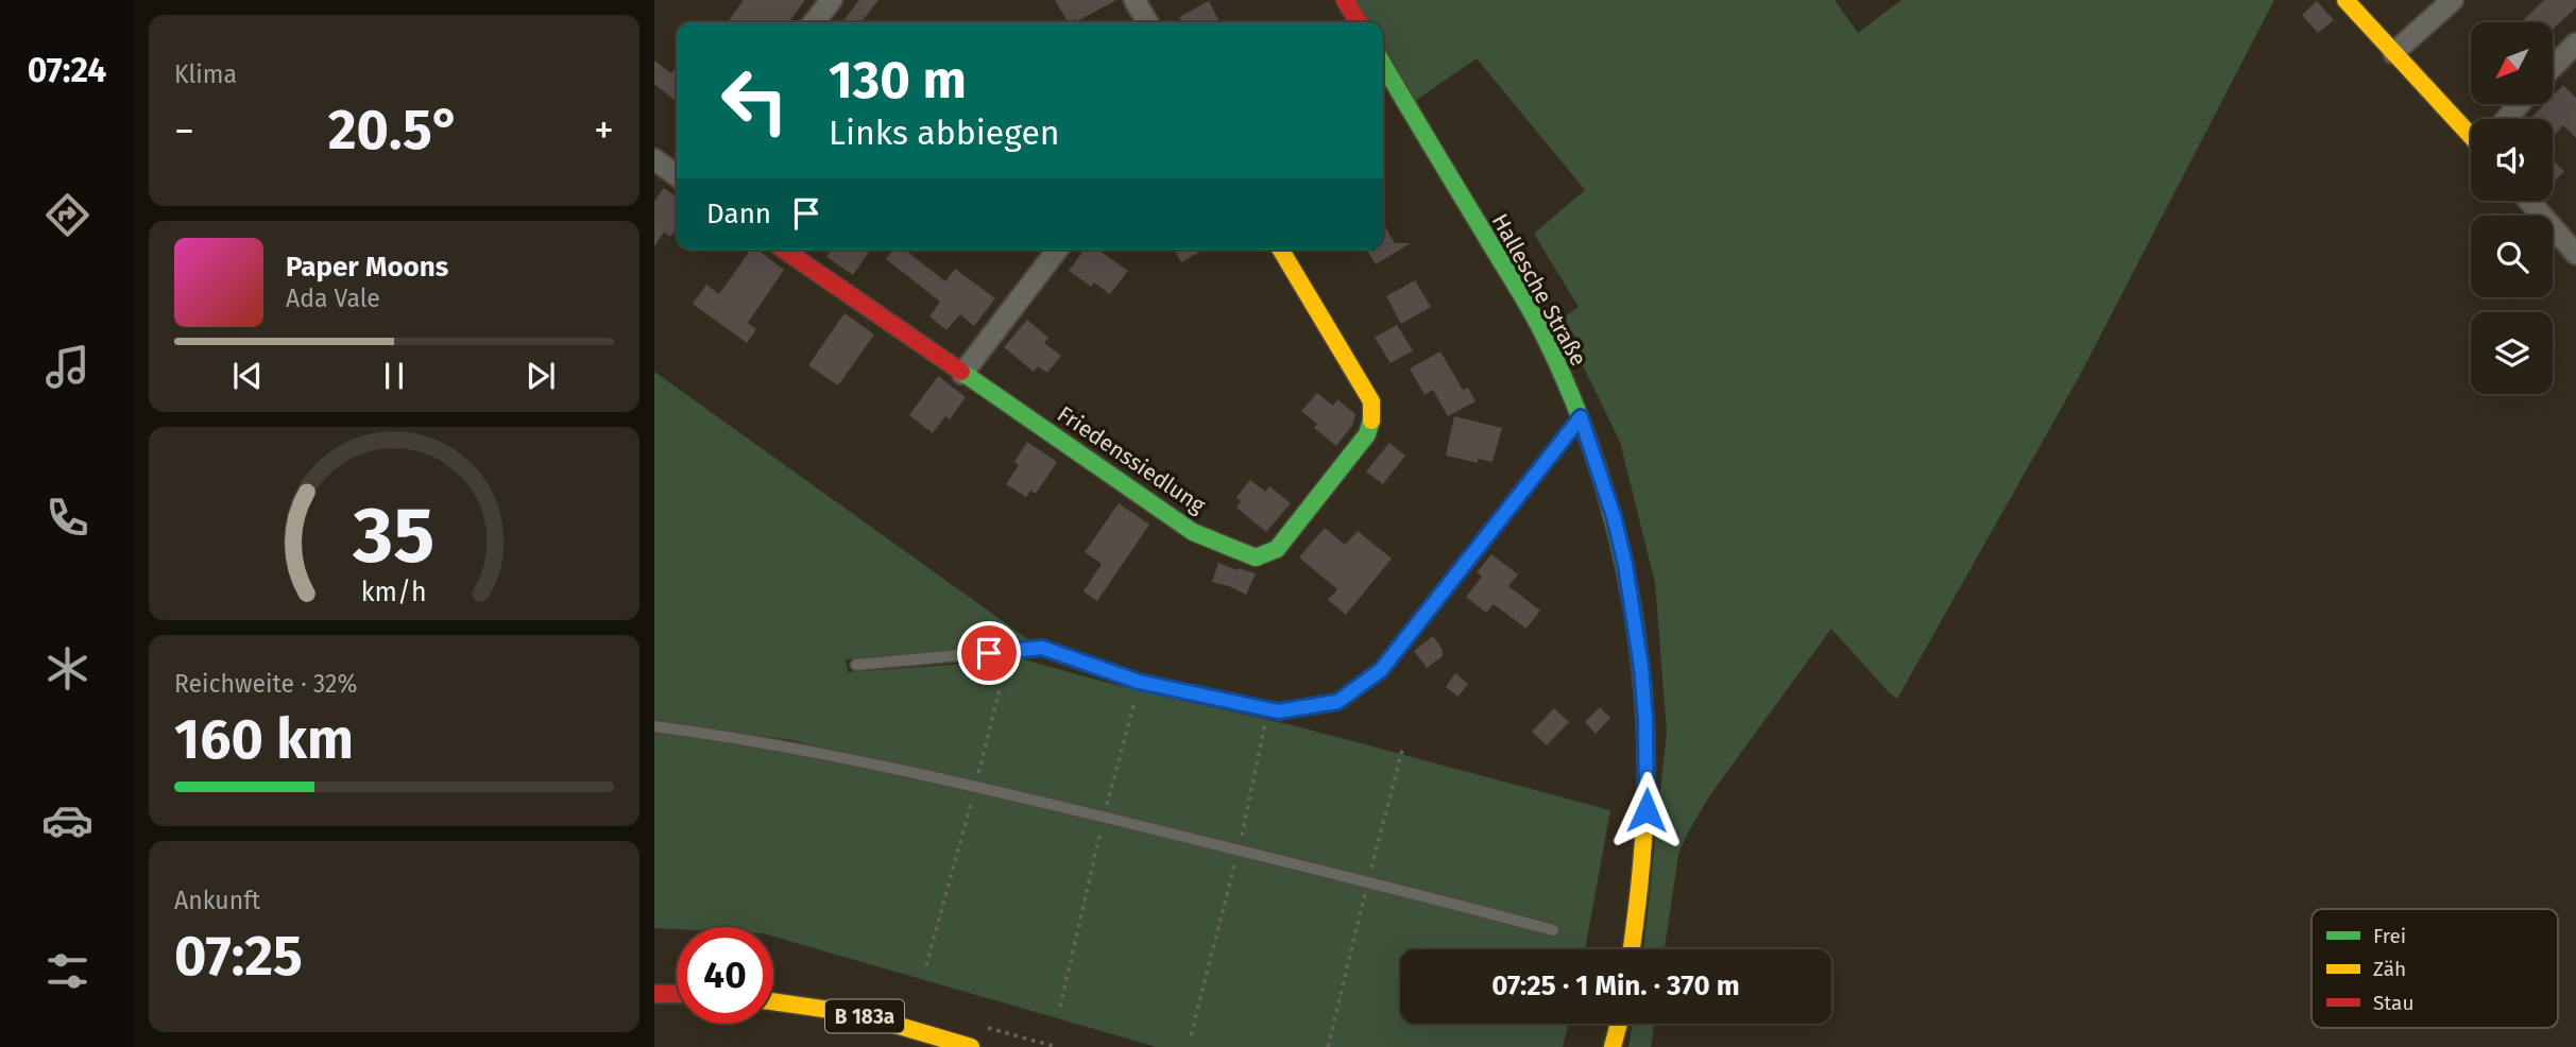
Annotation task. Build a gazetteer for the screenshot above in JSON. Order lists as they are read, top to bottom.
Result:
{
  "streets": {
    "street": ["Hallesche Straße", "Friedenssiedlung", "B 183a"]
  },
  "legend": ["Frei", "Zäh", "Stau"],
  "north": "bottom left",
  "page": {
    "tabs": "07:24",
    "tile": [
      "Klima",
      ["Reichweite · 32%", "160 km"],
      ["Ankunft", "07:25"]
    ],
    "turn": ["130 m", "Links abbiegen"],
    "heat": ["−", "20.5°", "+"],
    "then": "Dann",
    "song": ["Paper Moons", "Ada Vale"],
    "limit": "40",
    "trip": "07:25 · 1 Min. · 370 m",
    "gauge": ["35", "km/h"]
  }
}
